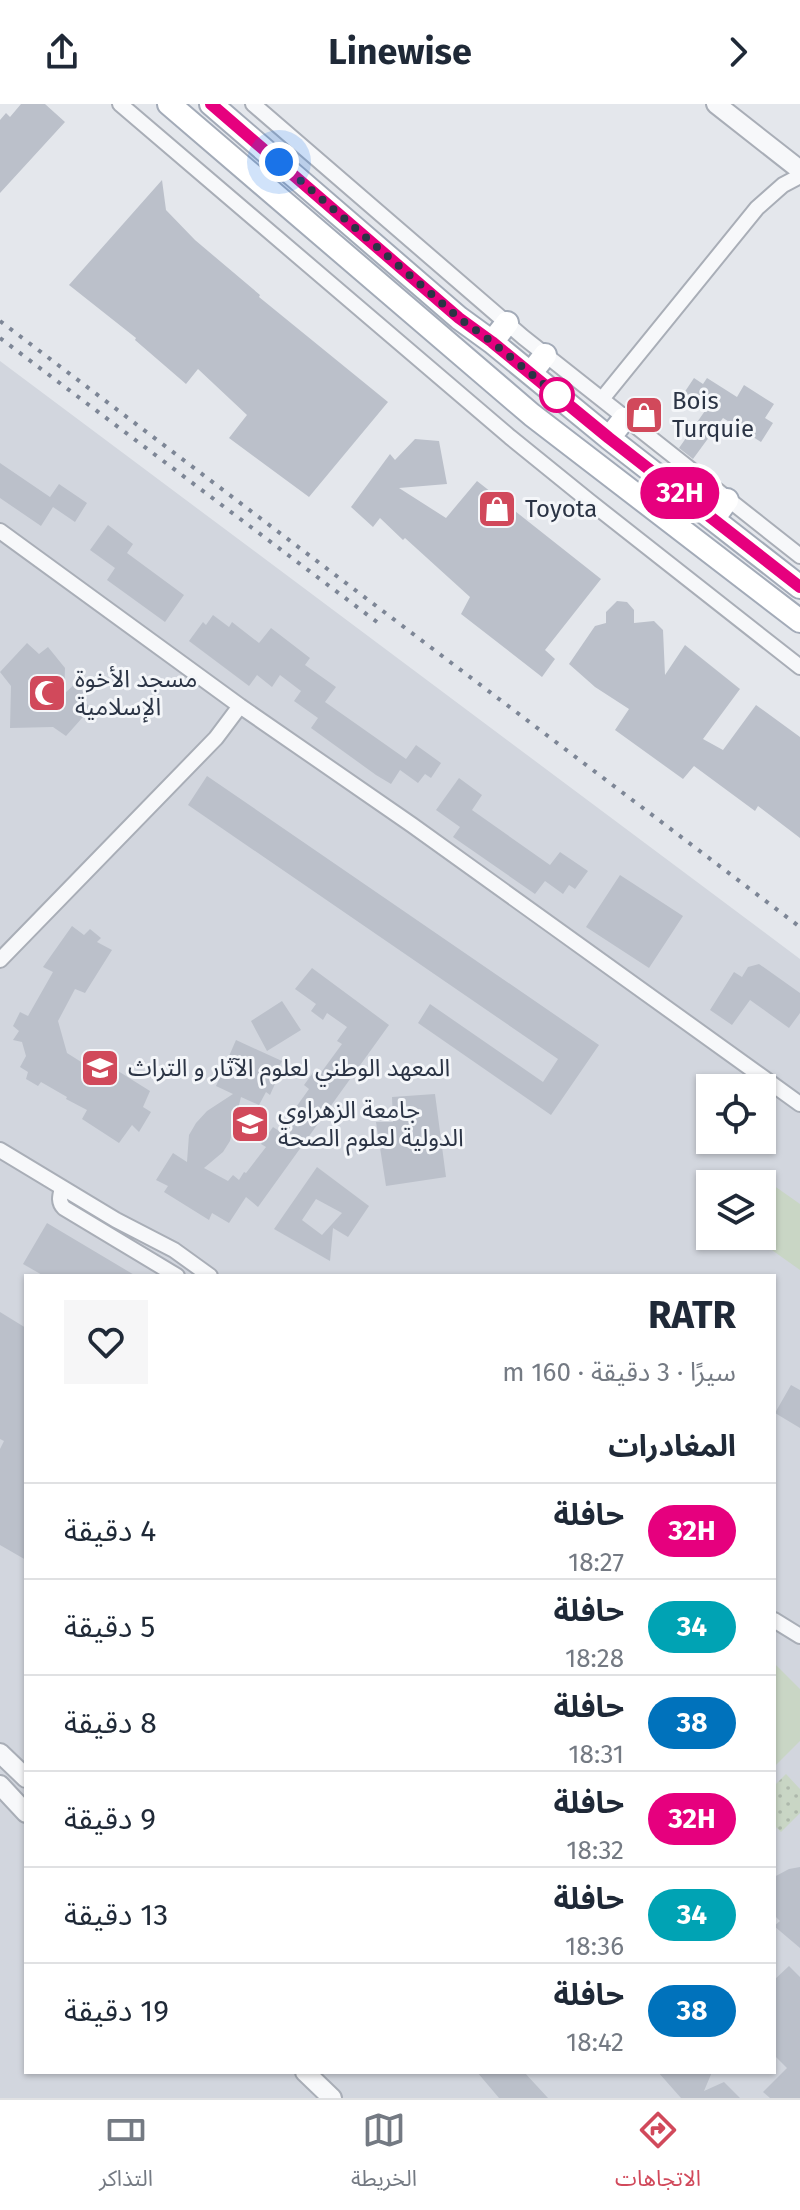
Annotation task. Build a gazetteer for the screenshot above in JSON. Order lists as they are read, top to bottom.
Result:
{
  "places": {
    "shop": ["Bois Turquie", "Toyota"],
    "mosque": ["مسجد الأخوة الإسلامية"],
    "school or university": ["المعهد الوطني لعلوم الآثار و التراث", "جامعة الزهراوي الدولية لعلوم الصحة"]
  },
  "lines": ["bus line 32H"],
  "page": {
    "header": "Linewise",
    "on_map": "32H",
    "heading": [
      ["RATR", "سيرًا · 3 دقيقة · 160 m"],
      "المغادرات"
    ],
    "list": [
      {
        "mark": "32H",
        "name": "حافلة",
        "note": "18:27",
        "value": "4 دقيقة"
      },
      {
        "mark": "34",
        "name": "حافلة",
        "note": "18:28",
        "value": "5 دقيقة"
      },
      {
        "mark": "38",
        "name": "حافلة",
        "note": "18:31",
        "value": "8 دقيقة"
      },
      {
        "mark": "32H",
        "name": "حافلة",
        "note": "18:32",
        "value": "9 دقيقة"
      },
      {
        "mark": "34",
        "name": "حافلة",
        "note": "18:36",
        "value": "13 دقيقة"
      },
      {
        "mark": "38",
        "name": "حافلة",
        "note": "18:42",
        "value": "19 دقيقة"
      }
    ],
    "tabs": ["الاتجاهات", "الخريطة", "التذاكر"]
  }
}
